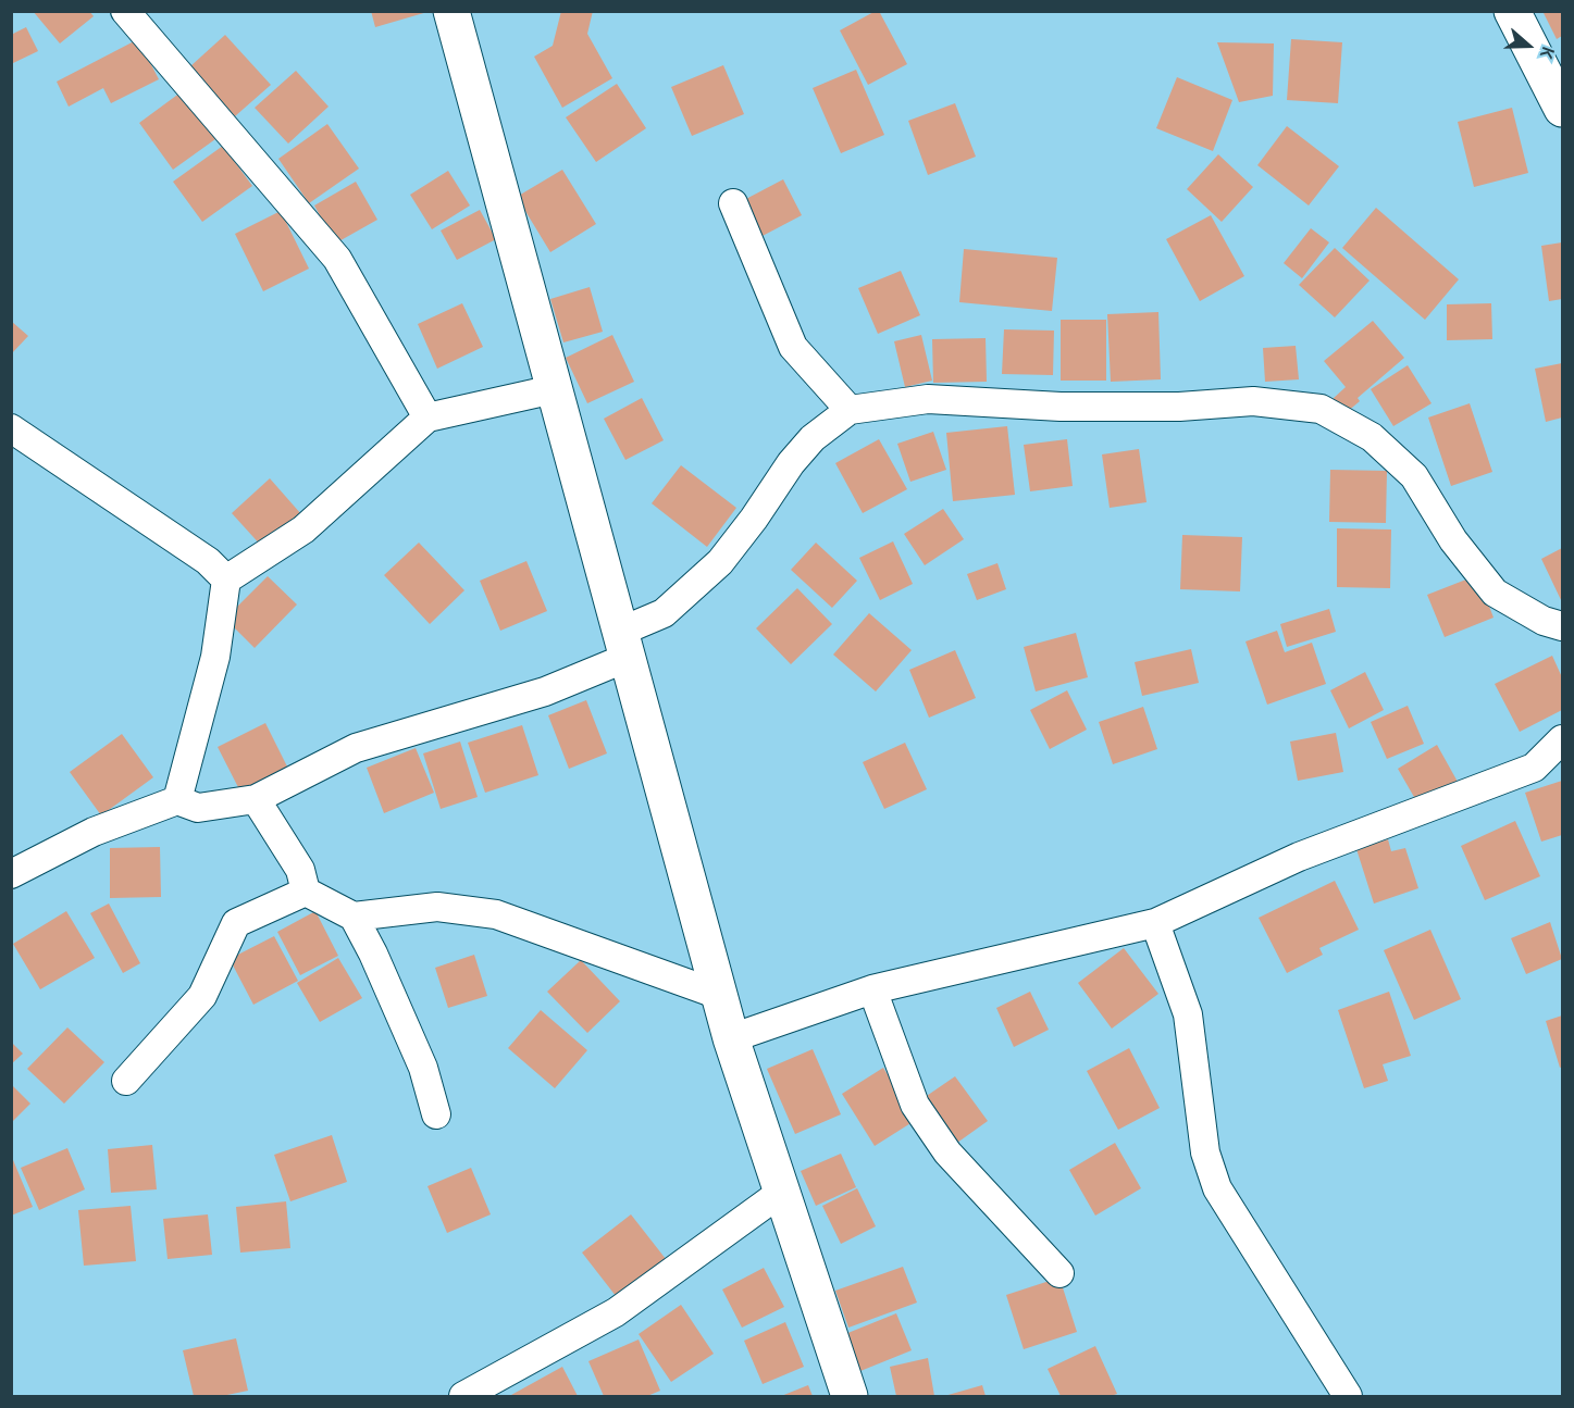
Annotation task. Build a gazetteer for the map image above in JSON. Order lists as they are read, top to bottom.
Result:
{
  "north": "right"
}
